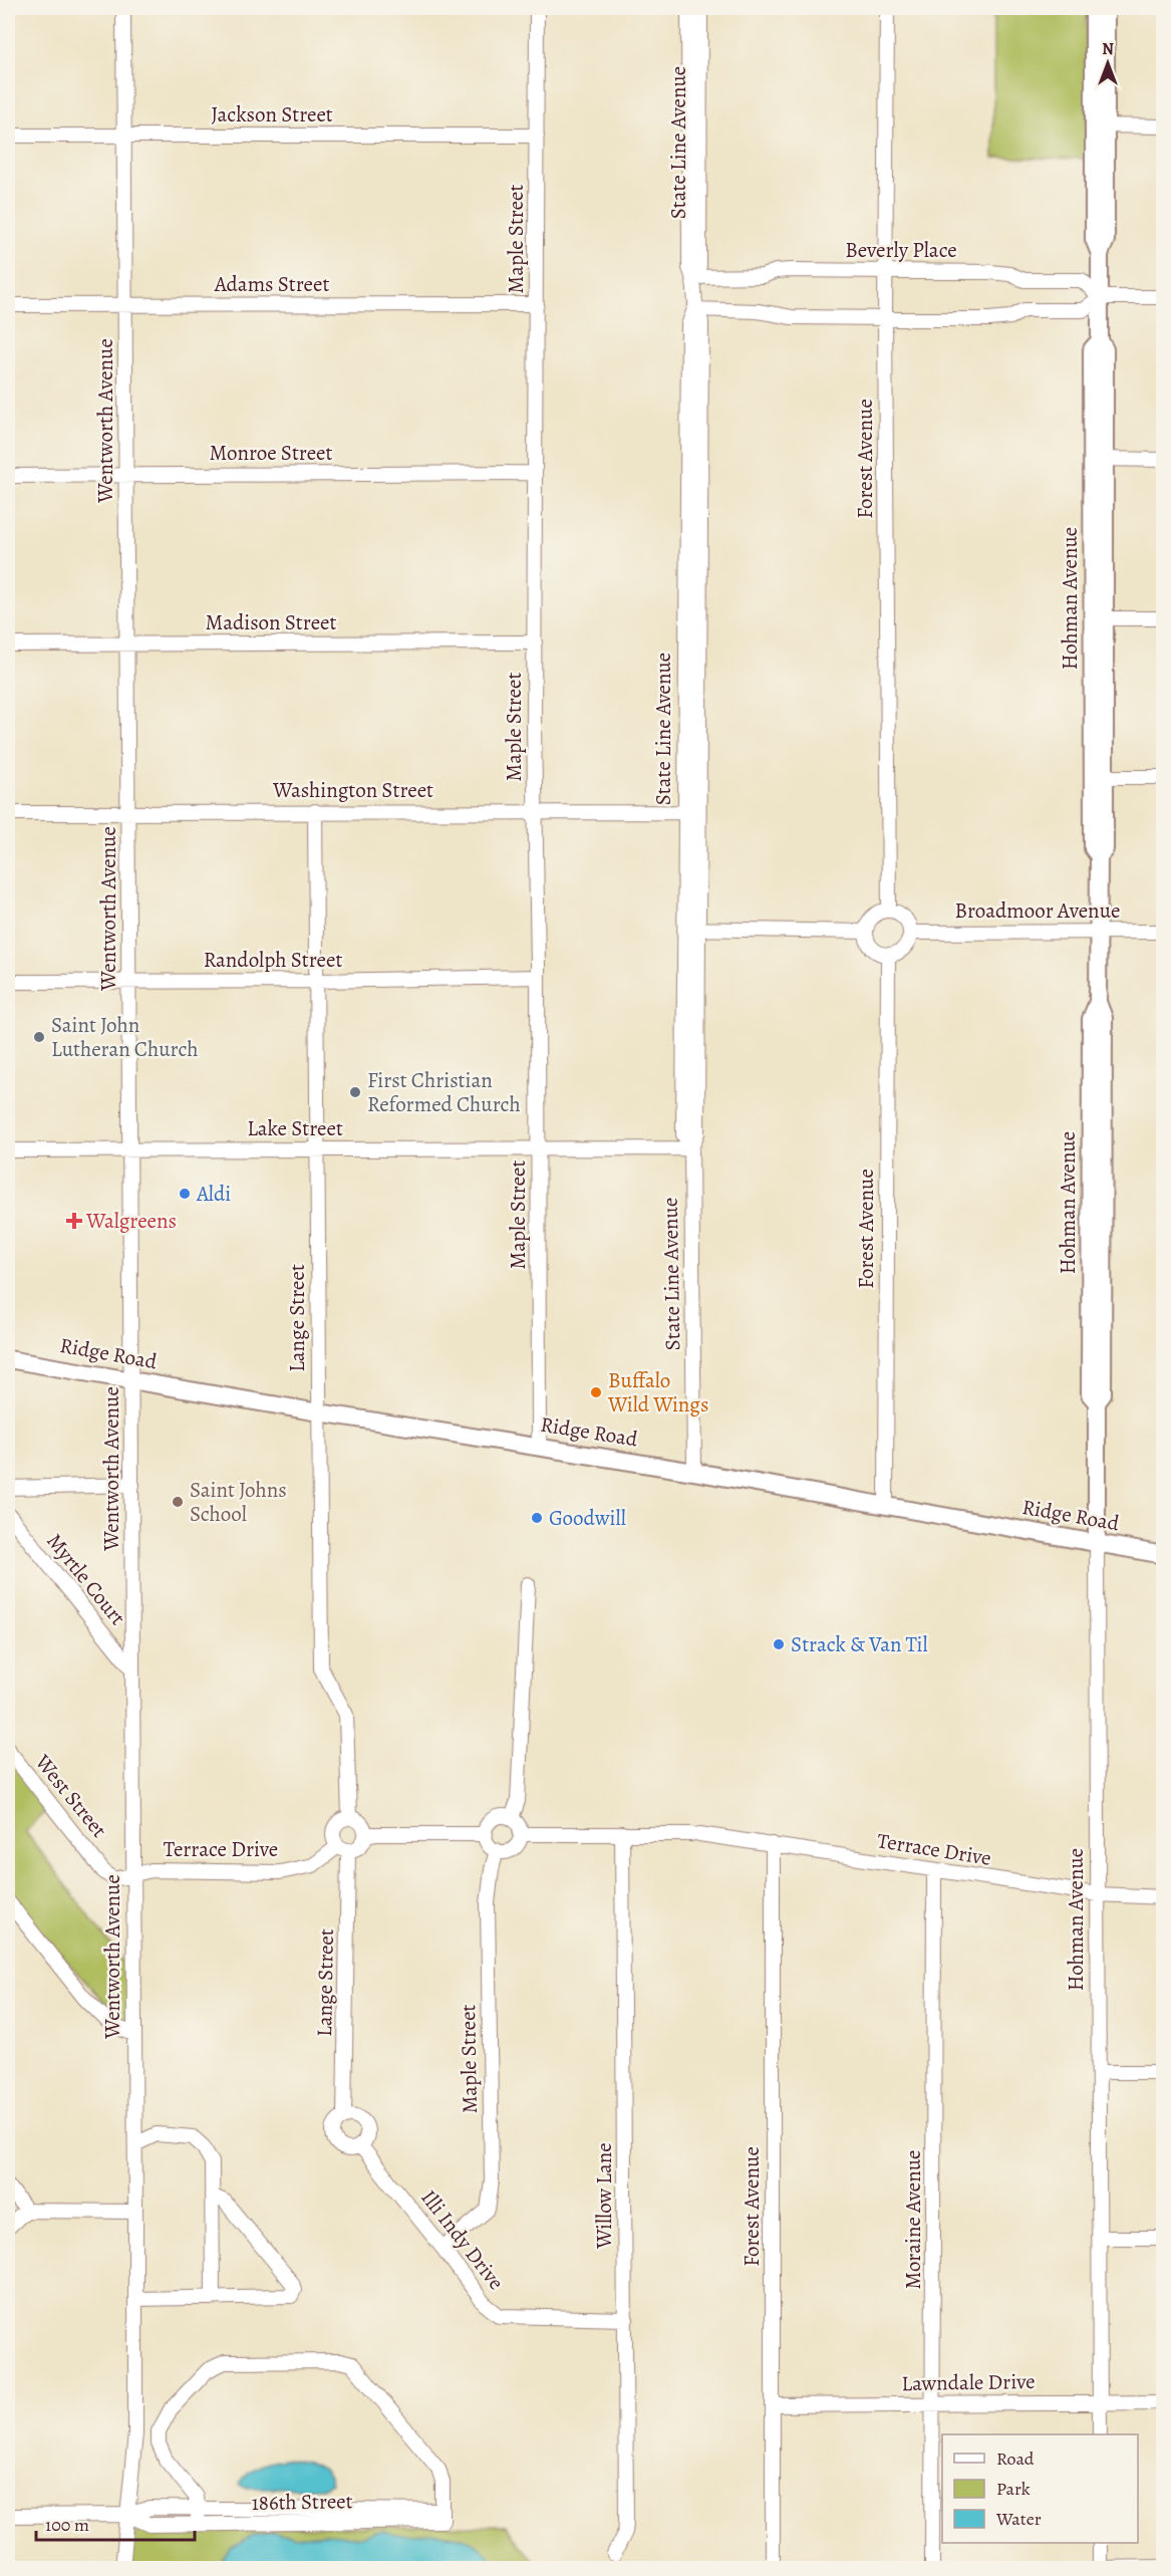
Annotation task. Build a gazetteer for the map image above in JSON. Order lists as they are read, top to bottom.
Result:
{
  "streets": {
    "main road": ["Hohman Avenue", "Ridge Road"],
    "street": [
      "Jackson Street",
      "State Line Avenue",
      "Maple Street",
      "Beverly Place",
      "Adams Street",
      "Wentworth Avenue",
      "Monroe Street",
      "Forest Avenue",
      "Madison Street",
      "Washington Street",
      "Broadmoor Avenue",
      "Randolph Street",
      "Lake Street",
      "Lange Street",
      "Myrtle Court",
      "West Street",
      "Terrace Drive",
      "Willow Lane",
      "Moraine Avenue",
      "Illi Indy Drive",
      "Lawndale Drive",
      "186th Street"
    ]
  },
  "crossings": [
    ["Jackson Street", "Maple Street"],
    ["Jackson Street", "Wentworth Avenue"],
    ["State Line Avenue", "Beverly Place"],
    ["State Line Avenue", "Washington Street"],
    ["State Line Avenue", "Lake Street"],
    ["State Line Avenue", "Ridge Road"],
    ["Maple Street", "Adams Street"],
    ["Maple Street", "Monroe Street"],
    ["Maple Street", "Madison Street"],
    ["Maple Street", "Washington Street"],
    ["Maple Street", "Randolph Street"],
    ["Maple Street", "Lake Street"],
    ["Maple Street", "Ridge Road"],
    ["Maple Street", "Terrace Drive"],
    ["Maple Street", "Illi Indy Drive"],
    ["Beverly Place", "Forest Avenue"],
    ["Beverly Place", "Hohman Avenue"],
    ["Adams Street", "Wentworth Avenue"],
    ["Wentworth Avenue", "Monroe Street"],
    ["Wentworth Avenue", "Madison Street"],
    ["Wentworth Avenue", "Washington Street"],
    ["Wentworth Avenue", "Randolph Street"],
    ["Wentworth Avenue", "Lake Street"],
    ["Wentworth Avenue", "Ridge Road"],
    ["Wentworth Avenue", "Myrtle Court"],
    ["Wentworth Avenue", "West Street"],
    ["Wentworth Avenue", "Terrace Drive"],
    ["Wentworth Avenue", "186th Street"],
    ["Forest Avenue", "Broadmoor Avenue"],
    ["Forest Avenue", "Ridge Road"],
    ["Forest Avenue", "Terrace Drive"],
    ["Forest Avenue", "Lawndale Drive"],
    ["Hohman Avenue", "Broadmoor Avenue"],
    ["Hohman Avenue", "Ridge Road"],
    ["Hohman Avenue", "Terrace Drive"],
    ["Hohman Avenue", "Lawndale Drive"],
    ["Washington Street", "Lange Street"],
    ["Randolph Street", "Lange Street"],
    ["Lake Street", "Lange Street"],
    ["Lange Street", "Ridge Road"],
    ["Lange Street", "Terrace Drive"],
    ["Lange Street", "Illi Indy Drive"],
    ["West Street", "Terrace Drive"],
    ["Terrace Drive", "Willow Lane"],
    ["Terrace Drive", "Moraine Avenue"],
    ["Willow Lane", "Illi Indy Drive"],
    ["Moraine Avenue", "Lawndale Drive"]
  ],
  "places": {
    "other": [
      "Saint John Lutheran Church",
      "First Christian Reformed Church",
      "Aldi",
      "Buffalo Wild Wings",
      "Saint Johns School",
      "Goodwill",
      "Strack & Van Til"
    ],
    "health": ["Walgreens"]
  },
  "legend": ["Road", "Park", "Water"],
  "scale_bar": "100 m",
  "north": "top"
}
